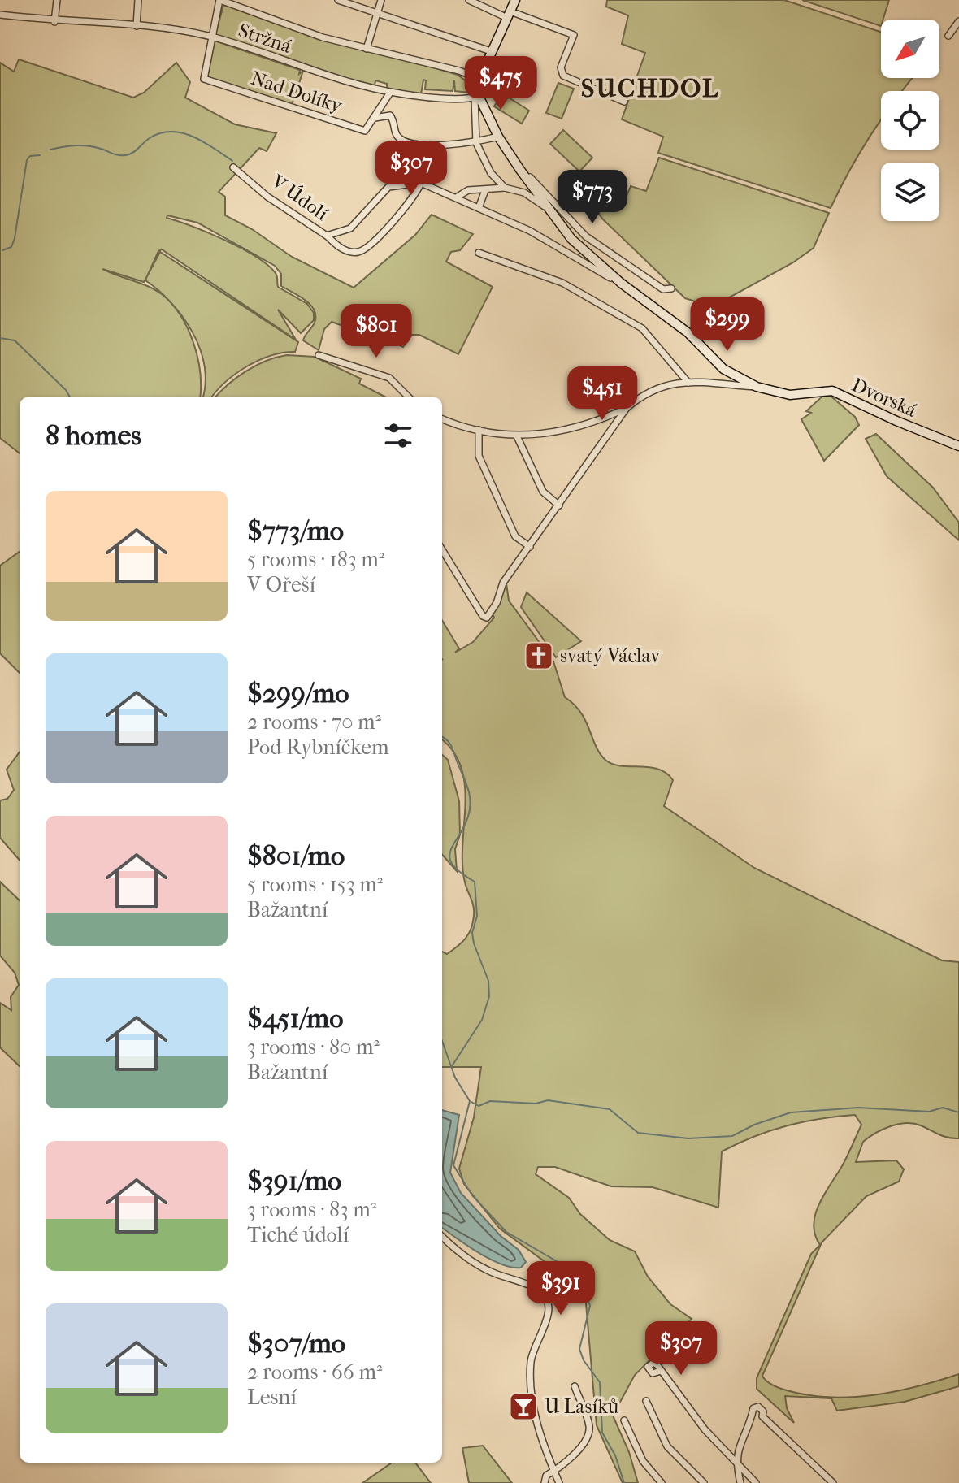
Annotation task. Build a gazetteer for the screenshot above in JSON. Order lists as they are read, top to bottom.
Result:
{
  "streets": {
    "street": [
      "Stržná",
      "Nad Dolíky",
      "V Údolí",
      "Dvorská"
    ]
  },
  "crossings": [
    ["Stržná", "Nad Dolíky"],
    ["Stržná", "Dvorská"],
    ["V Údolí", "Dvorská"]
  ],
  "districts": ["SUCHDOL"],
  "places": {
    "church": ["svatý Václav"],
    "bar": ["U Lasíků"]
  },
  "north": "bottom left",
  "page": {
    "price": [
      "$475",
      "$307",
      "$773",
      "$299",
      "$801",
      "$451",
      "$391",
      "$307"
    ],
    "heading": "8 homes",
    "list": [
      {
        "name": "$773/mo",
        "note": "5 rooms · 183 m² · V Ořeší"
      },
      {
        "name": "$299/mo",
        "note": "2 rooms · 70 m² · Pod Rybníčkem"
      },
      {
        "name": "$801/mo",
        "note": "5 rooms · 153 m² · Bažantní"
      },
      {
        "name": "$451/mo",
        "note": "3 rooms · 80 m² · Bažantní"
      },
      {
        "name": "$391/mo",
        "note": "3 rooms · 83 m² · Tiché údolí"
      },
      {
        "name": "$307/mo",
        "note": "2 rooms · 66 m² · Lesní"
      }
    ]
  }
}
